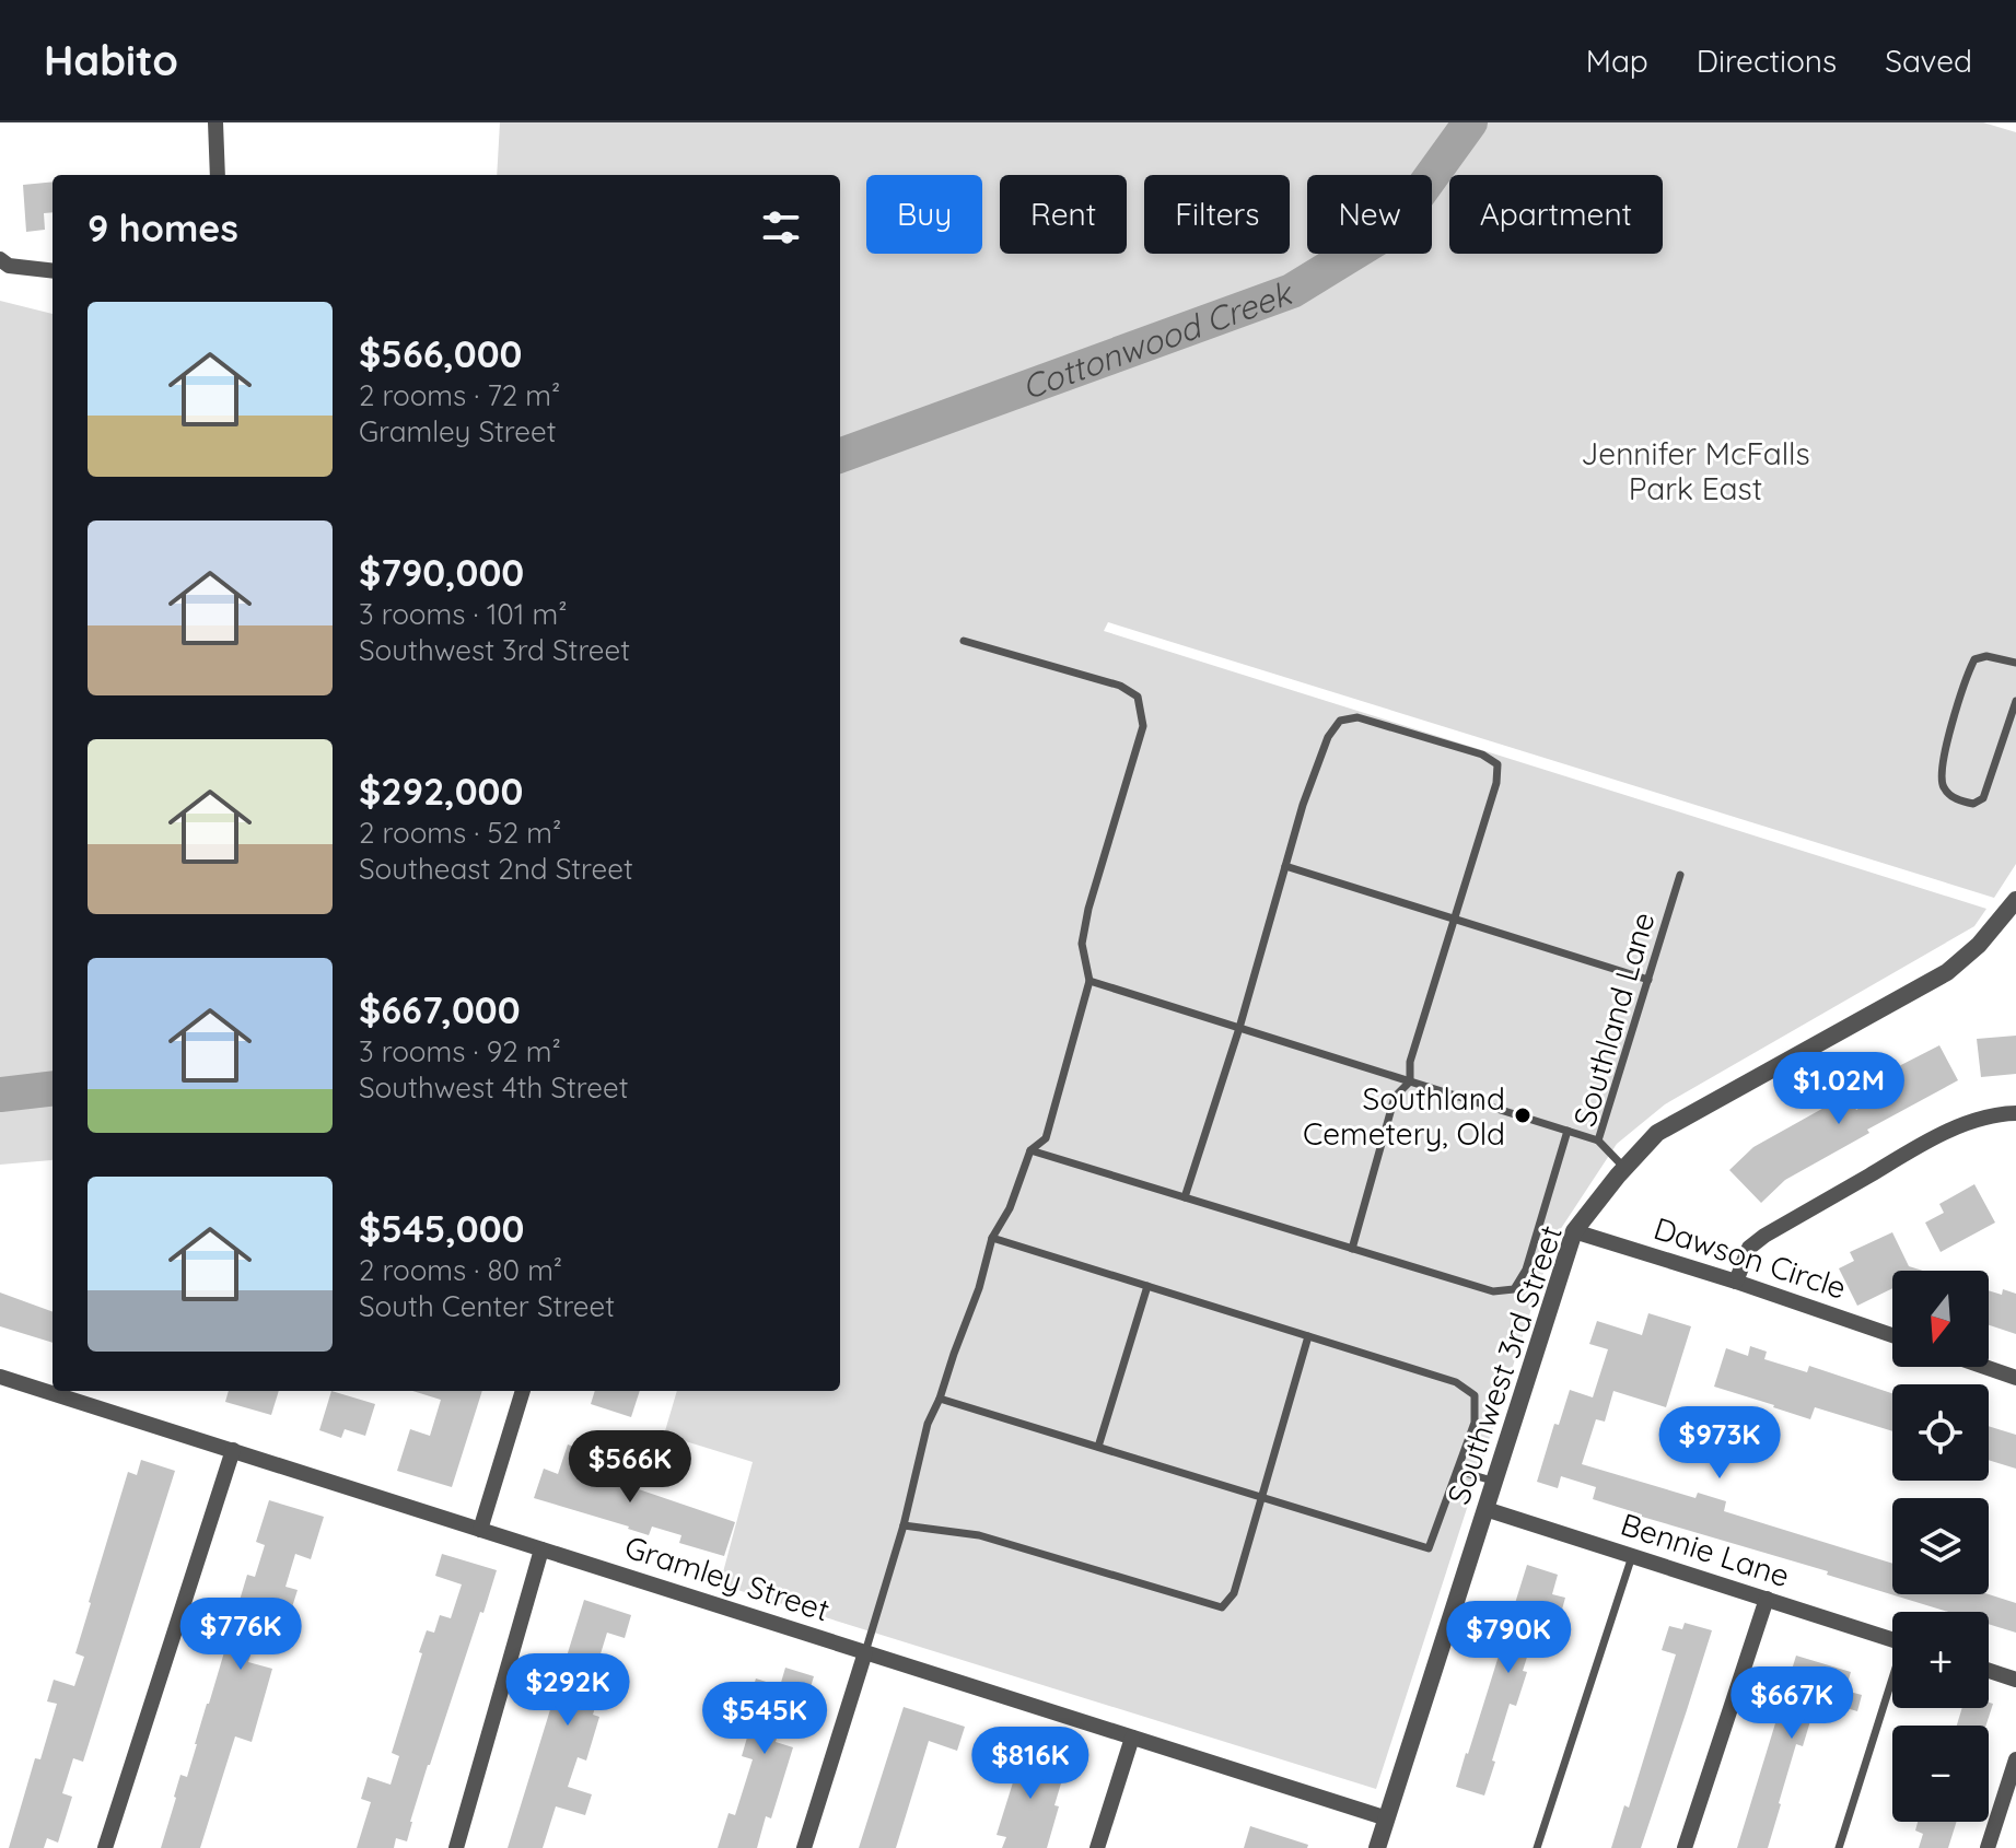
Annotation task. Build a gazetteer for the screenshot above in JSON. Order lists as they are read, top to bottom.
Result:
{
  "streets": {
    "street": [
      "Dawson Circle",
      "Southwest 3rd Street",
      "Bennie Lane",
      "Gramley Street"
    ],
    "lane": ["Southland Lane"]
  },
  "crossings": [
    ["Southland Lane", "Southwest 3rd Street"],
    ["Dawson Circle", "Southwest 3rd Street"],
    ["Southwest 3rd Street", "Bennie Lane"],
    ["Southwest 3rd Street", "Gramley Street"]
  ],
  "water": ["Cottonwood Creek"],
  "parks": ["Jennifer McFalls Park East"],
  "places": ["Southland Cemetery, Old"],
  "north": "bottom",
  "page": {
    "header": "Habito",
    "nav": ["Map", "Directions", "Saved"],
    "chip": [
      "Buy",
      "Rent",
      "Filters",
      "New",
      "Apartment"
    ],
    "heading": "9 homes",
    "list": [
      {
        "name": "$566,000",
        "note": "2 rooms · 72 m² · Gramley Street"
      },
      {
        "name": "$790,000",
        "note": "3 rooms · 101 m² · Southwest 3rd Street"
      },
      {
        "name": "$292,000",
        "note": "2 rooms · 52 m² · Southeast 2nd Street"
      },
      {
        "name": "$667,000",
        "note": "3 rooms · 92 m² · Southwest 4th Street"
      },
      {
        "name": "$545,000",
        "note": "2 rooms · 80 m² · South Center Street"
      }
    ],
    "price": [
      "$1.02M",
      "$973K",
      "$566K",
      "$776K",
      "$790K",
      "$292K",
      "$667K",
      "$545K",
      "$816K"
    ],
    "map_buttons": ["+", "−"]
  }
}
